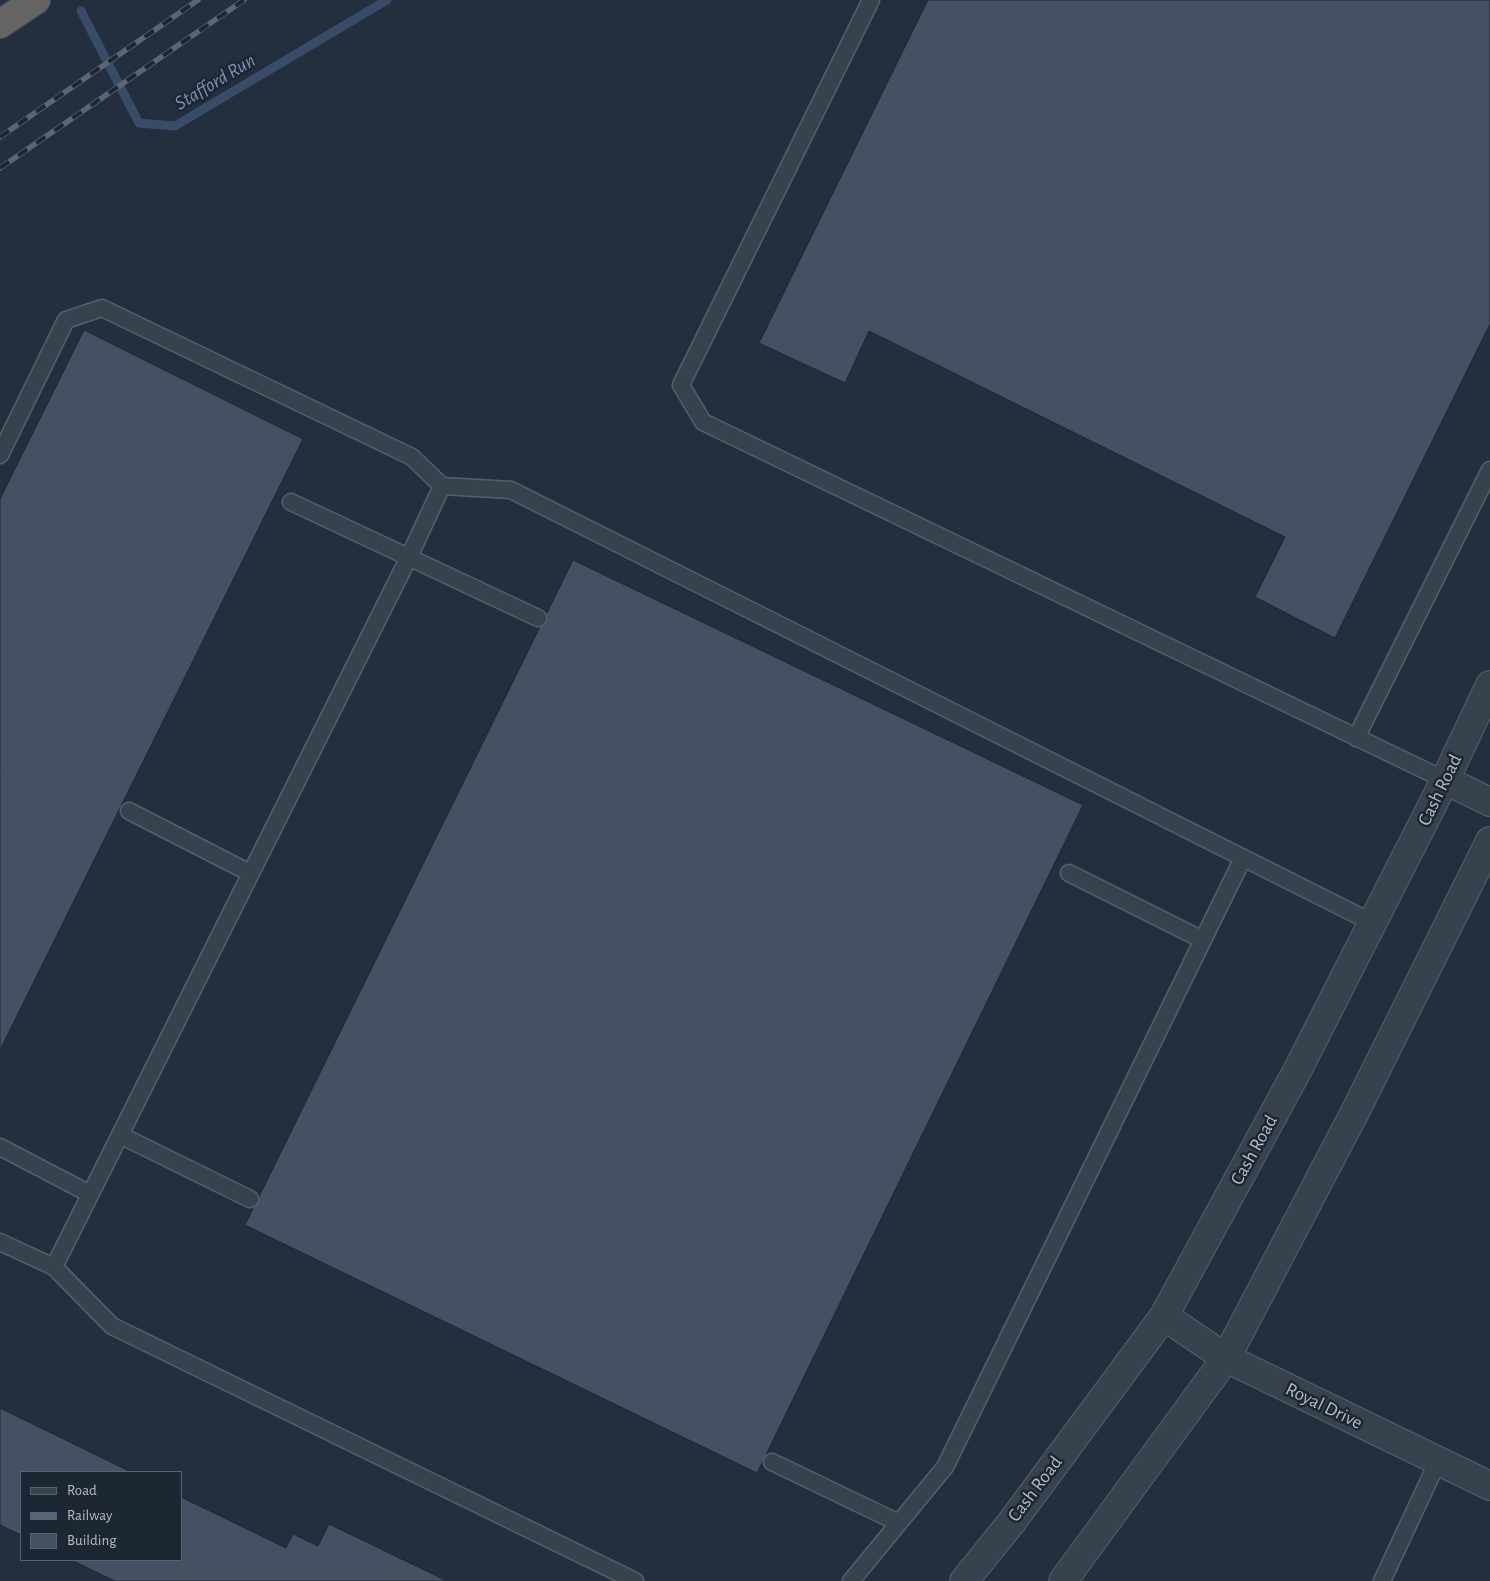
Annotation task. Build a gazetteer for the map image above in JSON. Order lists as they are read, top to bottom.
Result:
{
  "streets": {
    "street": ["Cash Road", "Royal Drive"]
  },
  "crossings": [
    ["Cash Road", "Royal Drive"]
  ],
  "water": ["Stafford Run"],
  "legend": ["Road", "Railway", "Building"]
}
